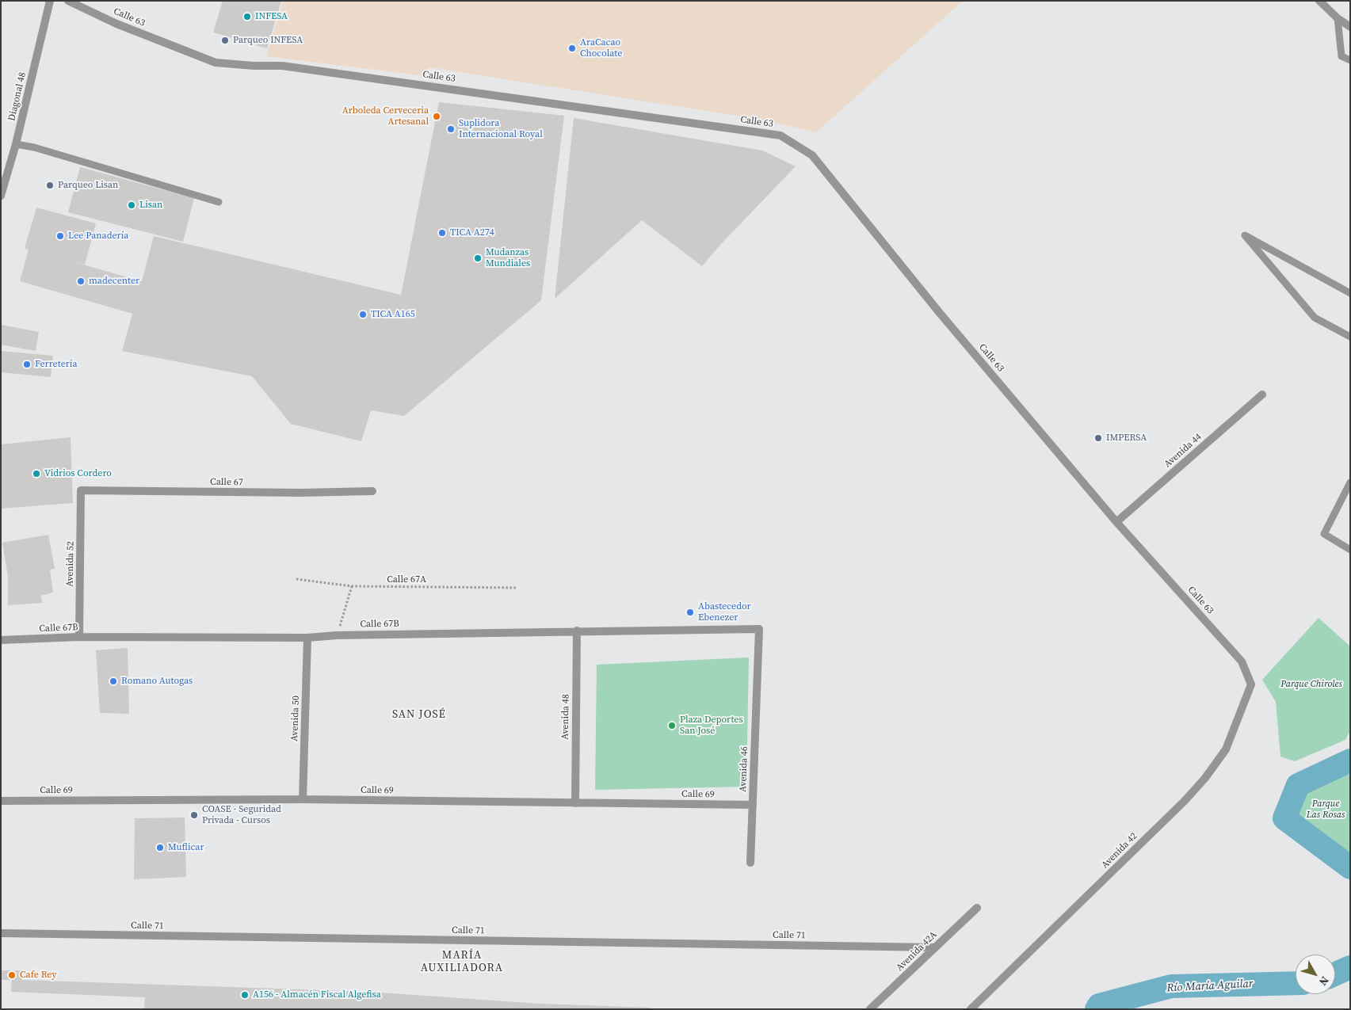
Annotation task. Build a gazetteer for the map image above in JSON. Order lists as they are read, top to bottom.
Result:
{
  "streets": {
    "street": [
      "Calle 63",
      "Diagonal 48",
      "Avenida 44",
      "Calle 67",
      "Avenida 52",
      "Calle 67B",
      "Avenida 48",
      "Avenida 50",
      "Avenida 46",
      "Calle 69",
      "Avenida 42",
      "Calle 71",
      "Avenida 42A"
    ],
    "path": ["Calle 67A"]
  },
  "crossings": [
    ["Calle 63", "Avenida 44"],
    ["Calle 63", "Avenida 42"],
    ["Calle 67", "Avenida 52"],
    ["Avenida 52", "Calle 67B"],
    ["Calle 67B", "Avenida 48"],
    ["Calle 67B", "Avenida 50"],
    ["Calle 67B", "Avenida 46"],
    ["Avenida 48", "Calle 69"],
    ["Avenida 50", "Calle 69"],
    ["Avenida 46", "Calle 69"],
    ["Calle 71", "Avenida 42A"]
  ],
  "districts": ["SAN JOSÉ", "MARÍA AUXILIADORA"],
  "water": ["Río María Aguilar"],
  "parks": ["Parque Chiroles", "Parque Las Rosas"],
  "places": [
    "INFESA",
    "Parqueo INFESA",
    "AraCacao Chocolate",
    "Arboleda Cerveceria Artesanal",
    "Suplidora Internacional Royal",
    "Parqueo Lisan",
    "Lisan",
    "TICA A274",
    "Lee Panadería",
    "Mudanzas Mundiales",
    "madecenter",
    "TICA A165",
    "Ferretería",
    "IMPERSA",
    "Vidrios Cordero",
    "Abastecedor Ebenezer",
    "Romano Autogas",
    "Plaza Deportes San José",
    "COASE - Seguridad Privada - Cursos",
    "Muflicar",
    "Cafe Rey",
    "A156 - Almacén Fiscal Algefisa"
  ],
  "north": "bottom right"
}
